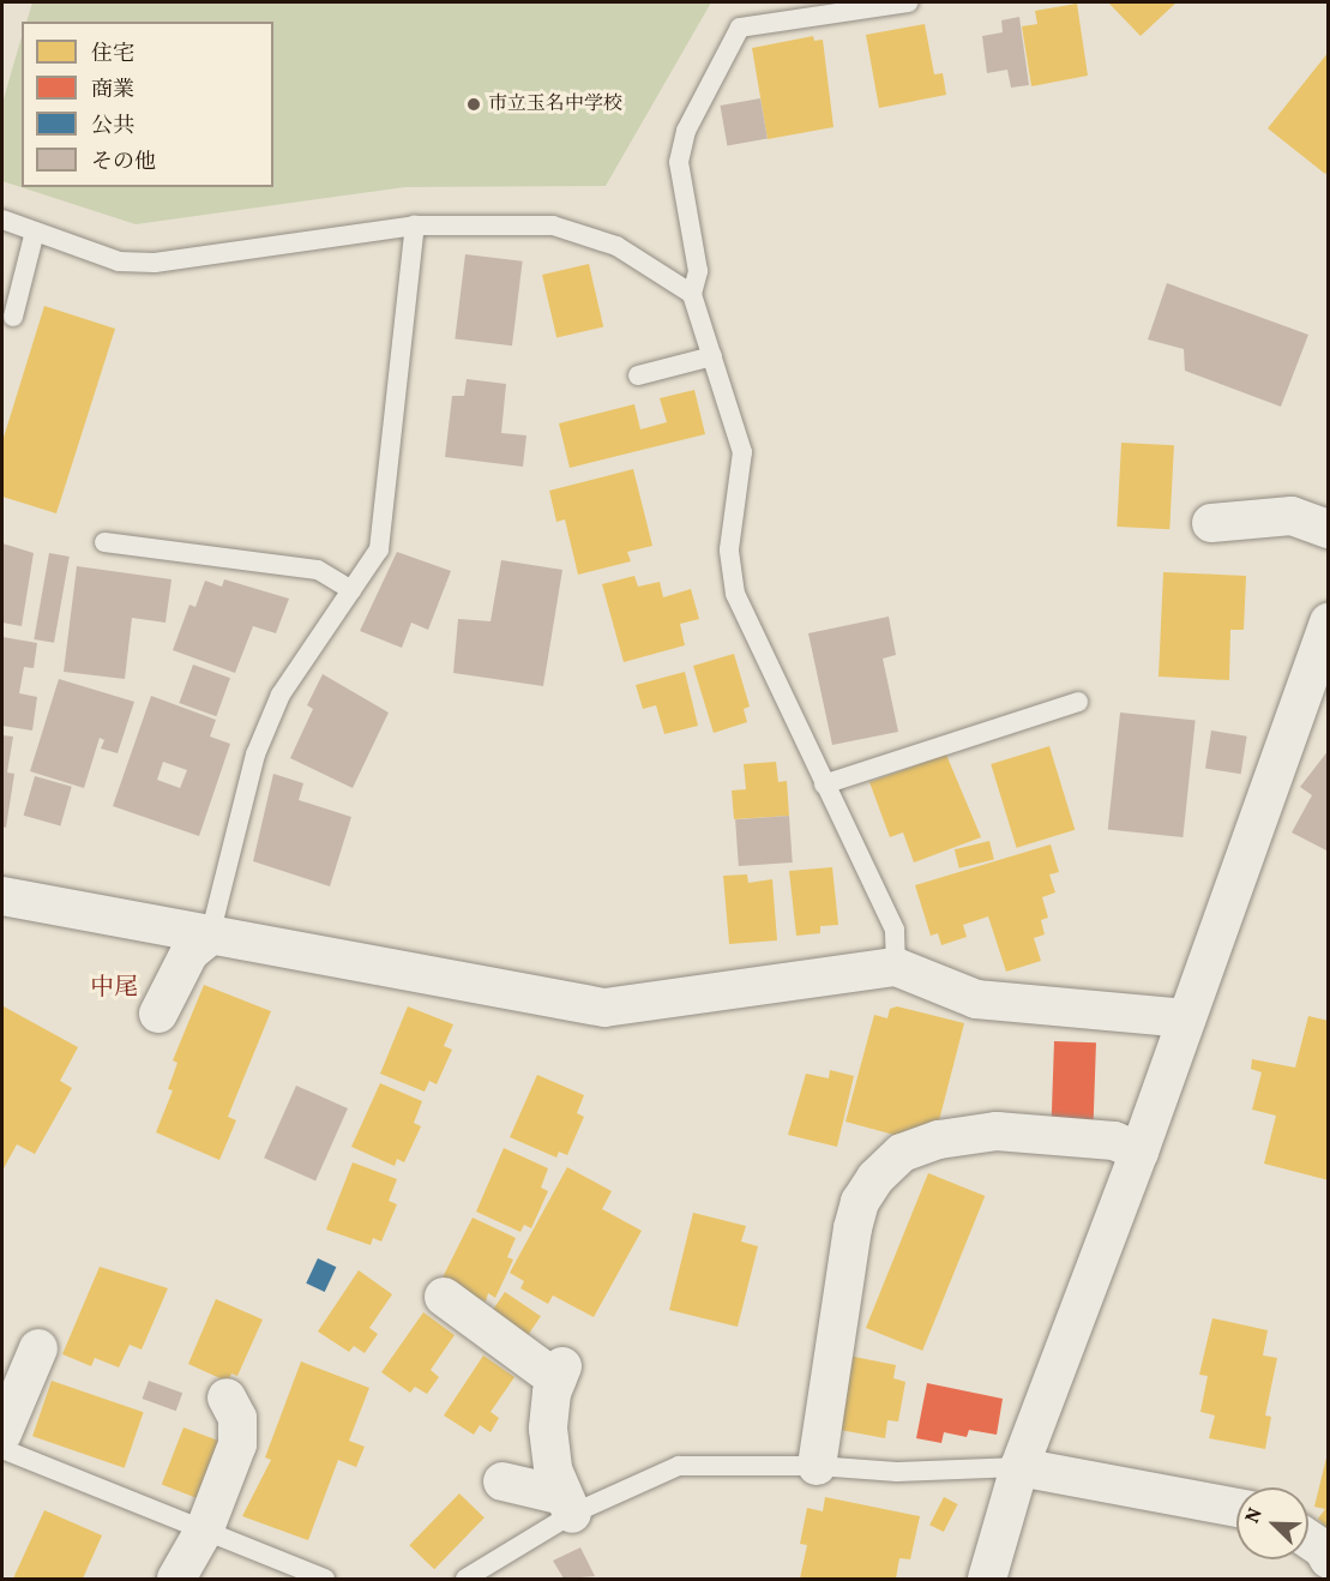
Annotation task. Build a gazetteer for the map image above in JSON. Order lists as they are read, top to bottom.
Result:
{
  "districts": ["中尾"],
  "places": ["市立玉名中学校"],
  "legend": [
    "住宅",
    "商業",
    "公共",
    "その他"
  ],
  "north": "top left"
}
